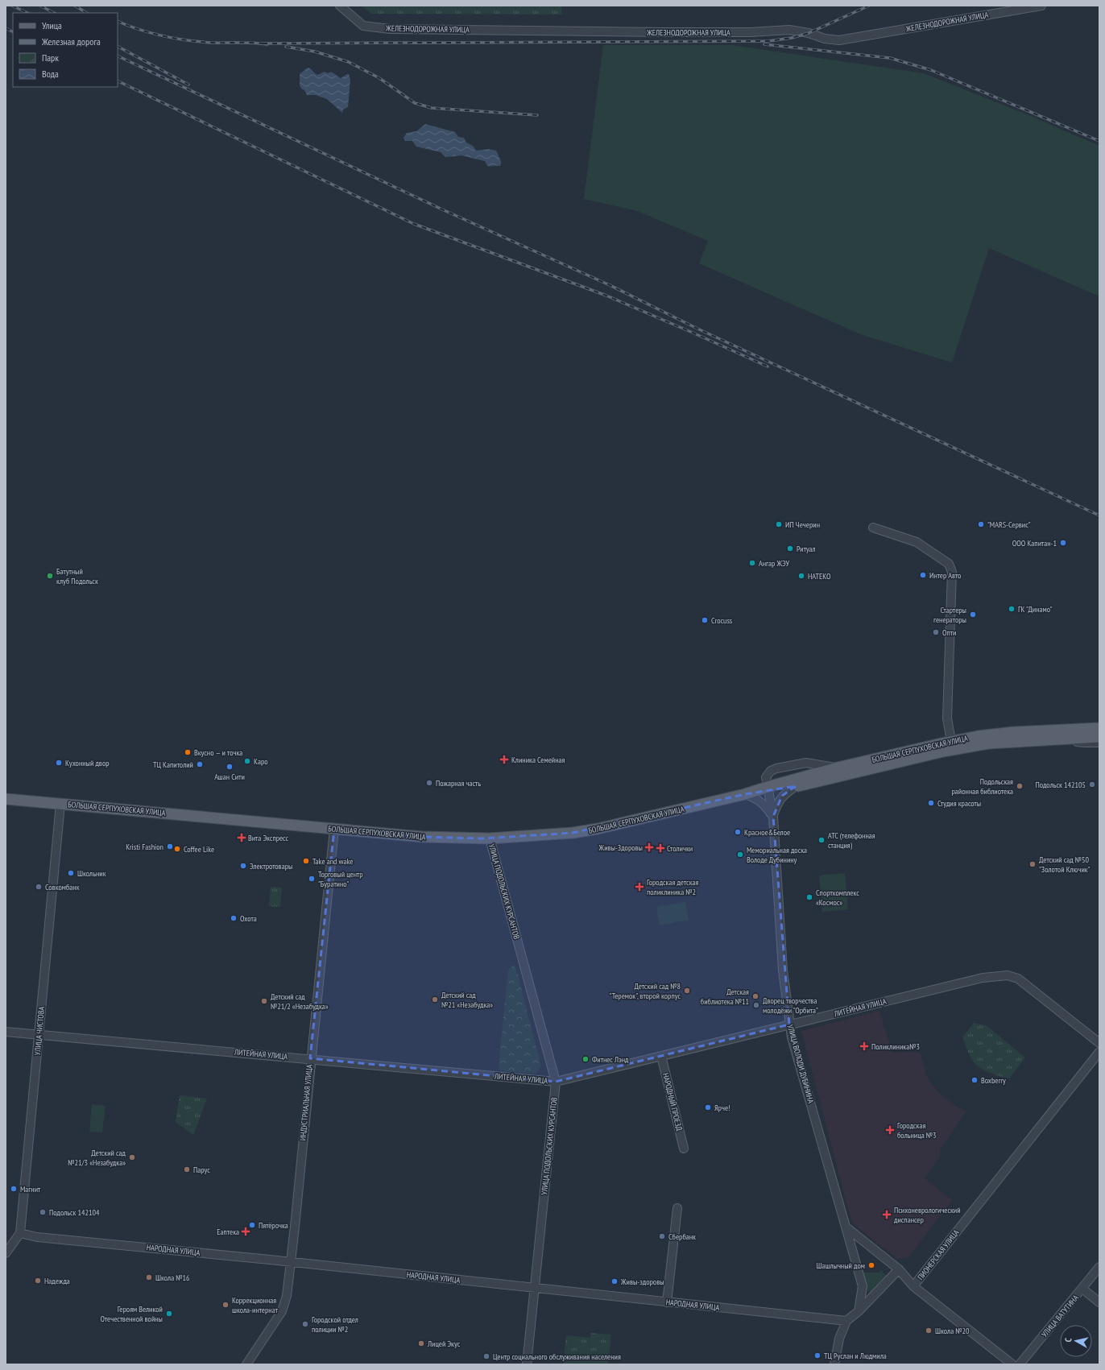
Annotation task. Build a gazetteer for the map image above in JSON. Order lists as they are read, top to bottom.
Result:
{
  "streets": {
    "main road": ["БОЛЬШАЯ СЕРПУХОВСКАЯ УЛИЦА"],
    "street": [
      "ЖЕЛЕЗНОДОРОЖНАЯ УЛИЦА",
      "УЛИЦА ПОДОЛЬСКИХ КУРСАНТОВ",
      "ЛИТЕЙНАЯ УЛИЦА",
      "УЛИЦА ЧИСТОВА",
      "УЛИЦА ВОЛОДИ ДУБИНИНА",
      "НАРОДНЫЙ ПРОЕЗД",
      "ИНДУСТРИАЛЬНАЯ УЛИЦА",
      "НАРОДНАЯ УЛИЦА",
      "ПИОНЕРСКАЯ УЛИЦА",
      "УЛИЦА ВАТУТИНА"
    ]
  },
  "crossings": [
    ["БОЛЬШАЯ СЕРПУХОВСКАЯ УЛИЦА", "УЛИЦА ПОДОЛЬСКИХ КУРСАНТОВ"],
    ["БОЛЬШАЯ СЕРПУХОВСКАЯ УЛИЦА", "УЛИЦА ЧИСТОВА"],
    ["БОЛЬШАЯ СЕРПУХОВСКАЯ УЛИЦА", "УЛИЦА ВОЛОДИ ДУБИНИНА"],
    ["БОЛЬШАЯ СЕРПУХОВСКАЯ УЛИЦА", "ИНДУСТРИАЛЬНАЯ УЛИЦА"],
    ["УЛИЦА ПОДОЛЬСКИХ КУРСАНТОВ", "ЛИТЕЙНАЯ УЛИЦА"],
    ["УЛИЦА ПОДОЛЬСКИХ КУРСАНТОВ", "НАРОДНАЯ УЛИЦА"],
    ["ЛИТЕЙНАЯ УЛИЦА", "УЛИЦА ЧИСТОВА"],
    ["ЛИТЕЙНАЯ УЛИЦА", "УЛИЦА ВОЛОДИ ДУБИНИНА"],
    ["ЛИТЕЙНАЯ УЛИЦА", "НАРОДНЫЙ ПРОЕЗД"],
    ["ЛИТЕЙНАЯ УЛИЦА", "ИНДУСТРИАЛЬНАЯ УЛИЦА"],
    ["УЛИЦА ЧИСТОВА", "НАРОДНАЯ УЛИЦА"],
    ["УЛИЦА ВОЛОДИ ДУБИНИНА", "ПИОНЕРСКАЯ УЛИЦА"],
    ["ИНДУСТРИАЛЬНАЯ УЛИЦА", "НАРОДНАЯ УЛИЦА"]
  ],
  "places": {
    "other": [
      "ИП Чечерин",
      "\"MARS-Сервис\"",
      "ООО Капитан-1",
      "Ритуал",
      "Ангар ЖЭУ",
      "Интер Авто",
      "Батутный клуб Подольск",
      "НАТЕКО",
      "ГК \"Динамо\"",
      "Стартеры генераторы",
      "Crocuss",
      "Опти",
      "Вкусно — и точка",
      "Каро",
      "Кухонный двор",
      "ТЦ Капитолий",
      "Ашан Сити",
      "Пожарная часть",
      "Подольск 142105",
      "Подольская районная библиотека",
      "Студия красоты",
      "Красное&Белое",
      "АТС (телефонная станция)",
      "Kristi Fashion",
      "Coffee Like",
      "Мемориальная доска Володе Дубинину",
      "Take and wake",
      "Детский сад №50 \"Золотой Ключик\"",
      "Электротовары",
      "Школьник",
      "Торговый центр \"Буратино\"",
      "Совкомбанк",
      "Спорткомплекс «Космос»",
      "Охота",
      "Детский сад №8 \"Теремок\", второй корпус",
      "Детская библиотека №11",
      "Детский сад №21 «Незабудка»",
      "Детский сад №21/2 «Незабудка»",
      "Дворец творчества молодёжи \"Орбита\"",
      "Фитнес Лэнд",
      "Boxberry",
      "Ярче!",
      "Детский сад №21/3 «Незабудка»",
      "Парус",
      "Магнит",
      "Подольск 142104",
      "Пятёрочка",
      "Сбербанк",
      "Шашлычный дом",
      "Школа №16",
      "Надежда",
      "Живы-здоровы",
      "Коррекционная школа-интернат",
      "Героям Великой Отечественной войны",
      "Городской отдел полиции №2",
      "Школа №20",
      "Лицей Экус",
      "ТЦ Руслан и Людмила",
      "Центр социального обслуживания населения"
    ],
    "health": [
      "Клиника Семейная",
      "Вита Экспресс",
      "Живы-Здоровы",
      "Столички",
      "Городская детская поликлиника №2",
      "Поликлиника№3",
      "Городская больница №3",
      "Психоневрологический диспансер",
      "Еаптека"
    ]
  },
  "legend": [
    "Улица",
    "Железная дорога",
    "Парк",
    "Вода"
  ],
  "north": "left"
}
